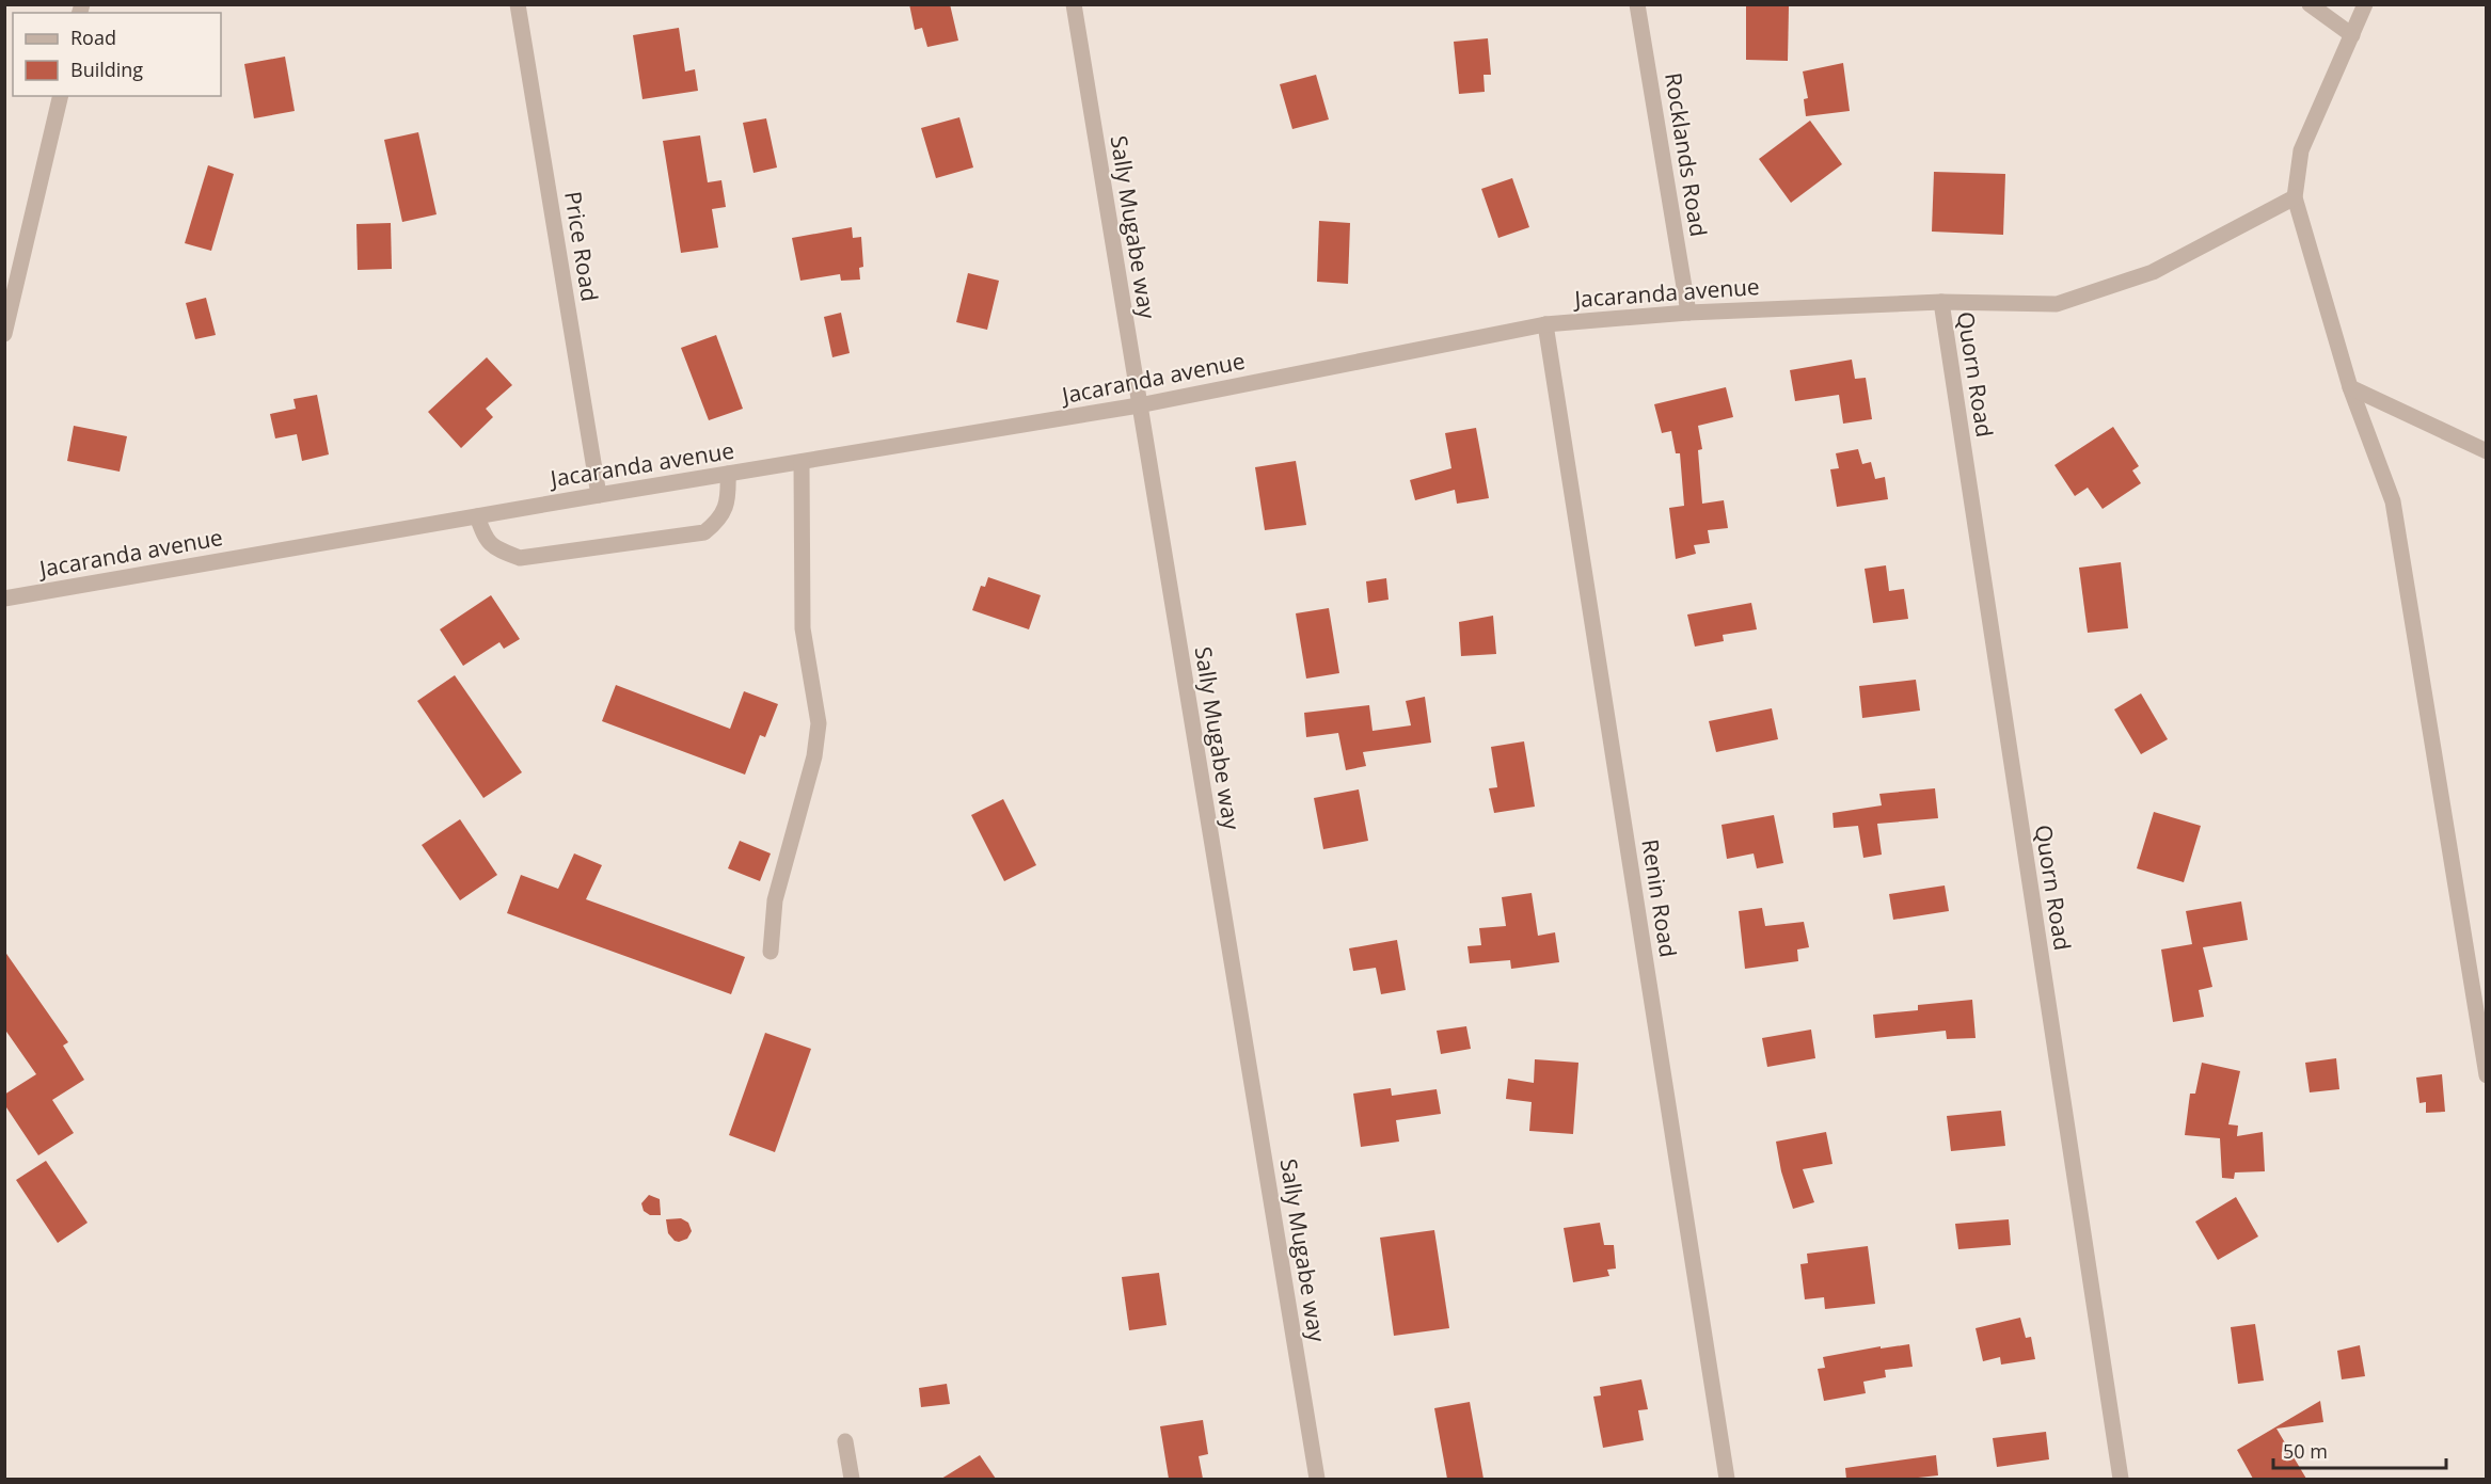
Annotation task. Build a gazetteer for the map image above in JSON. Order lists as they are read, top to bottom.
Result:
{
  "streets": {
    "street": [
      "Rocklands Road",
      "Sally Mugabe way",
      "Price Road",
      "Jacaranda avenue",
      "Quorn Road",
      "Renin Road"
    ]
  },
  "crossings": [
    ["Rocklands Road", "Jacaranda avenue"],
    ["Sally Mugabe way", "Jacaranda avenue"],
    ["Price Road", "Jacaranda avenue"],
    ["Jacaranda avenue", "Quorn Road"],
    ["Jacaranda avenue", "Renin Road"]
  ],
  "legend": ["Road", "Building"],
  "scale_bar": "50 m"
}
